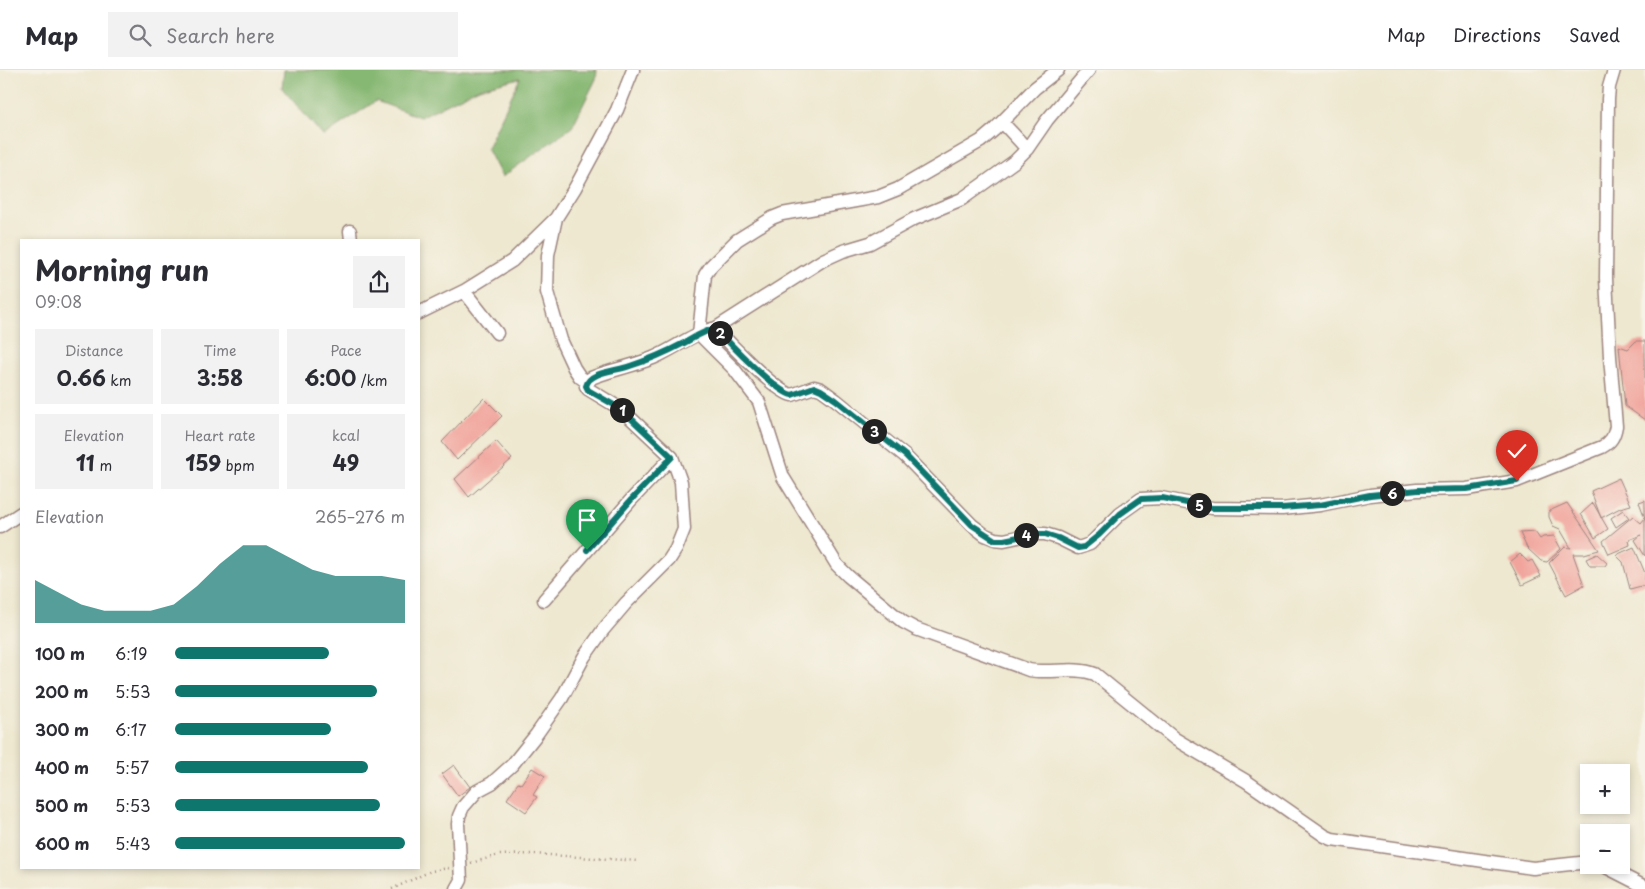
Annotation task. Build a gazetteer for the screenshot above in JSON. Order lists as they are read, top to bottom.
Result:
{
  "page": {
    "header": "Map",
    "search": "Search here",
    "nav": ["Map", "Directions", "Saved"],
    "heading": ["Morning run", "09:08"],
    "pins": [
      "2",
      "1",
      "3",
      "6",
      "5",
      "4"
    ],
    "stats": [
      ["Distance", "0.66 km"],
      ["Time", "3:58"],
      ["Pace", "6:00 /km"],
      ["Elevation", "11 m"],
      ["Heart rate", "159 bpm"],
      ["kcal", "49"]
    ],
    "chart": ["Elevation", "265–276 m"],
    "list": [
      {
        "name": "100 m",
        "note": "6:19"
      },
      {
        "name": "200 m",
        "note": "5:53"
      },
      {
        "name": "300 m",
        "note": "6:17"
      },
      {
        "name": "400 m",
        "note": "5:57"
      },
      {
        "name": "500 m",
        "note": "5:53"
      },
      {
        "name": "600 m",
        "note": "5:43"
      }
    ],
    "map_buttons": ["+", "−"]
  }
}
